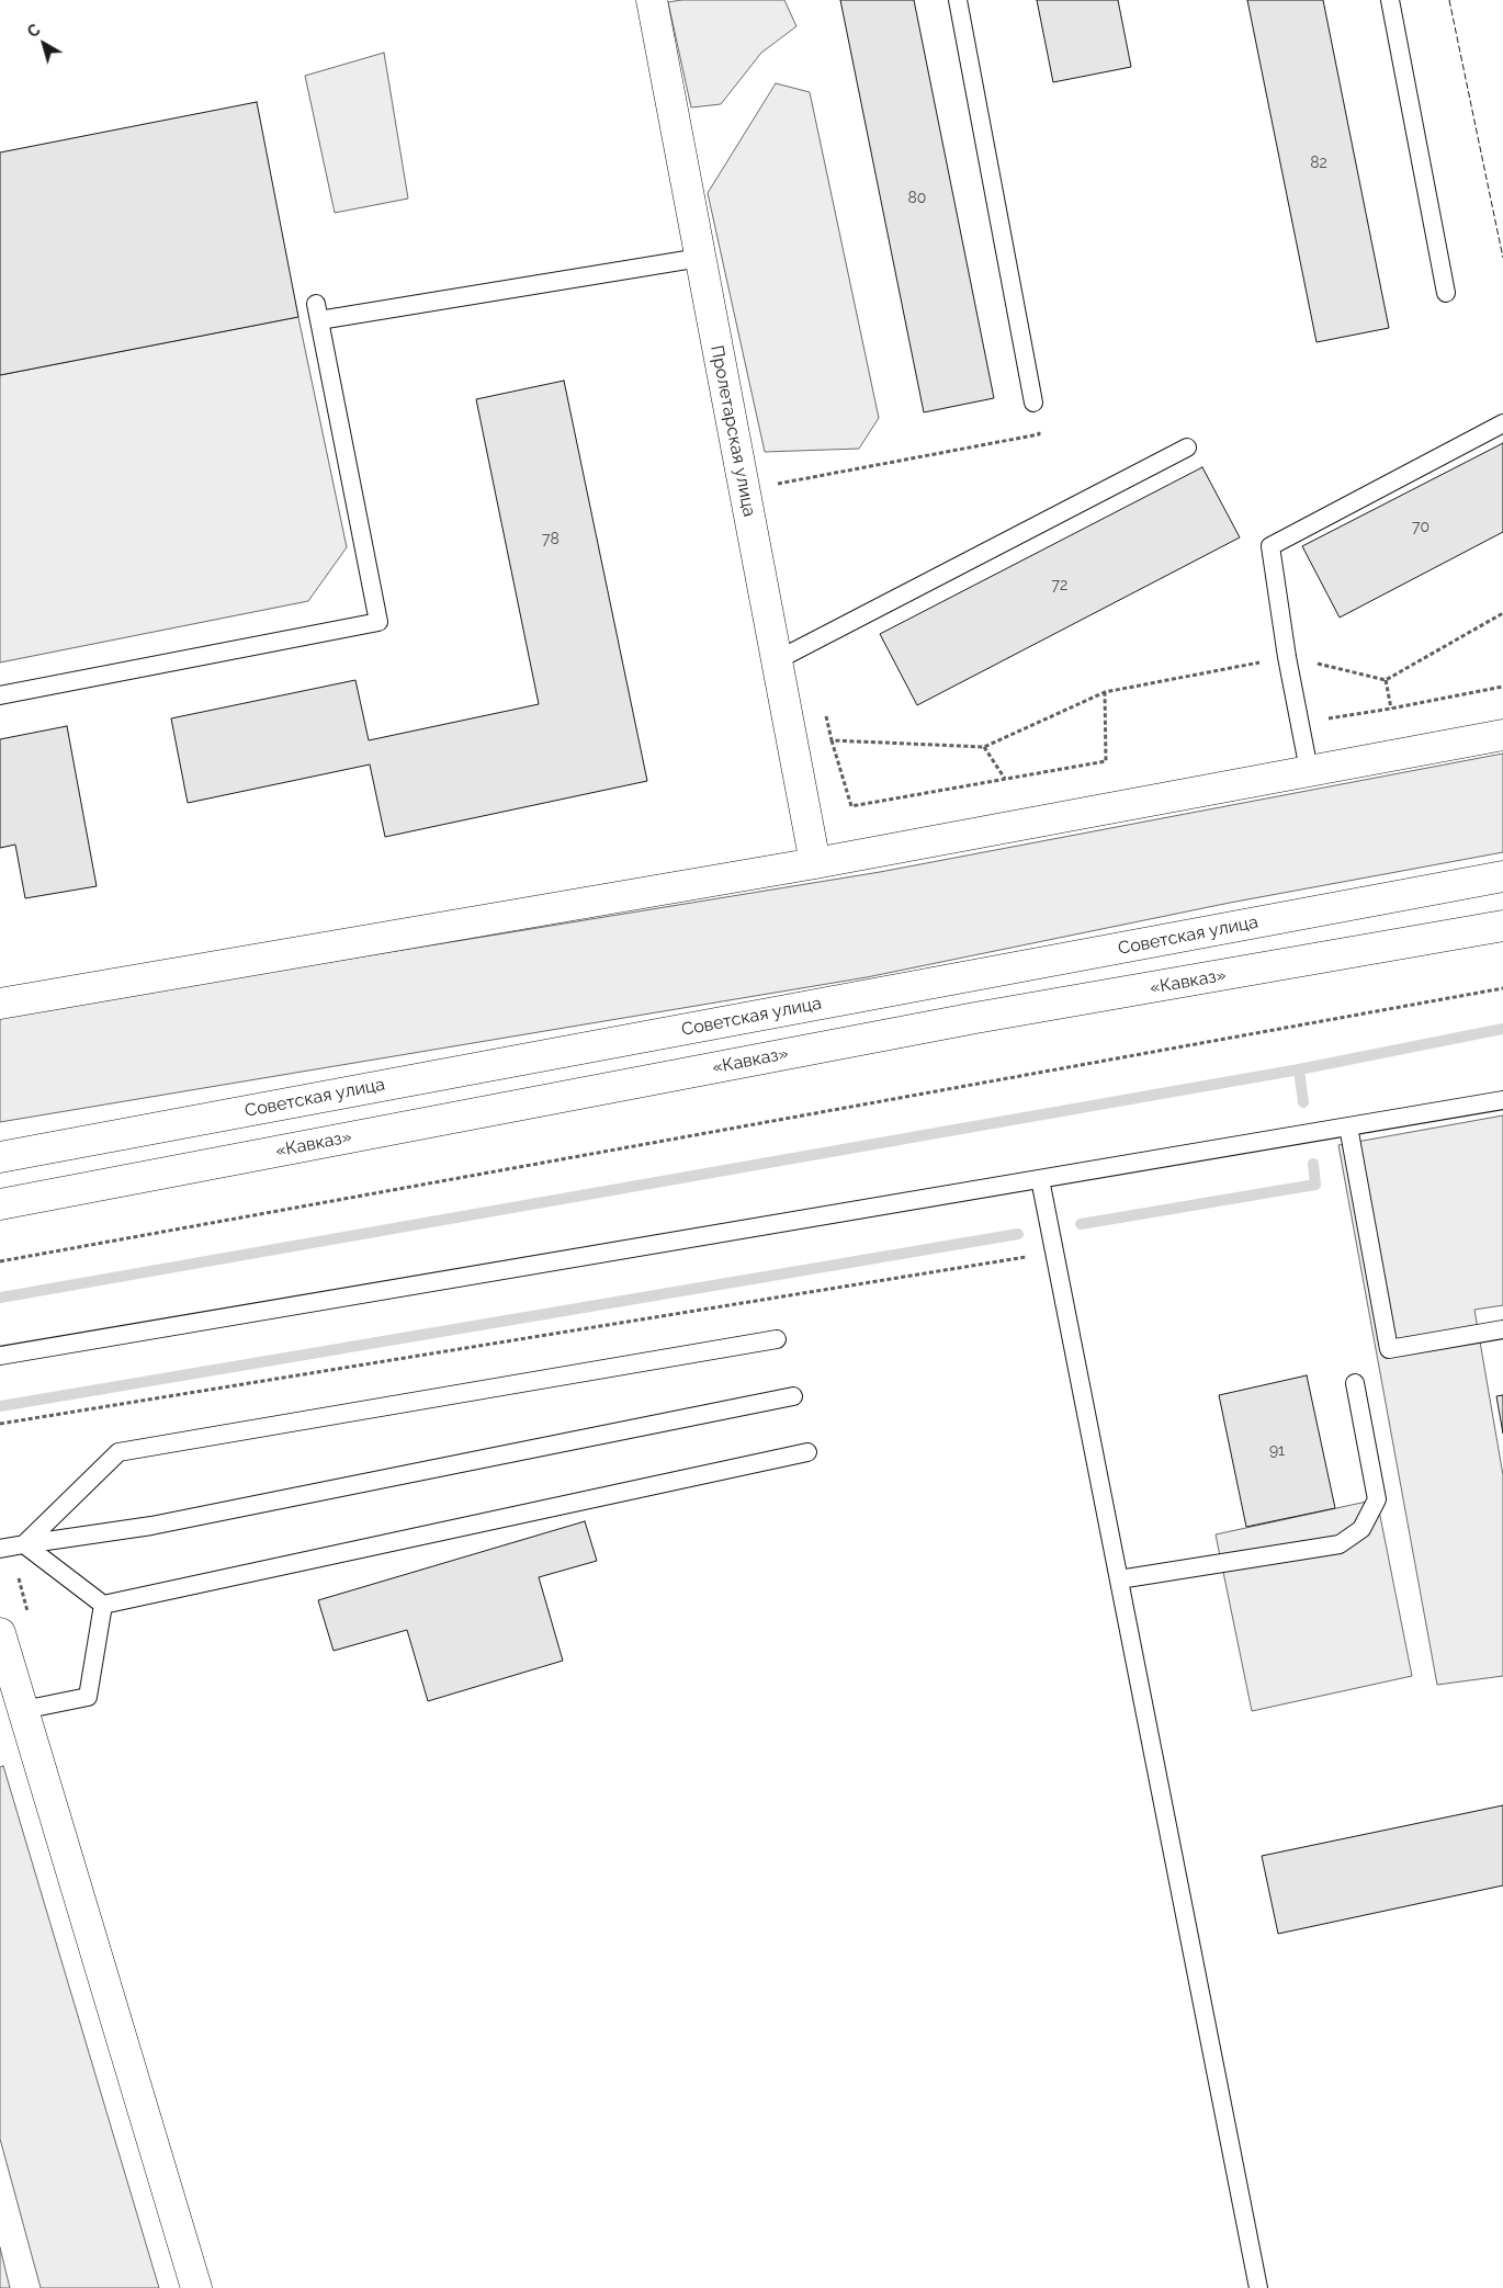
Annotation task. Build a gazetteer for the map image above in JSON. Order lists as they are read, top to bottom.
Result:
{
  "streets": {
    "main road": ["Пролетарская улица", "Советская улица", "«Кавказ»"]
  },
  "house_numbers": [
    "82",
    "80",
    "70",
    "78",
    "72",
    "91"
  ],
  "north": "top left"
}
